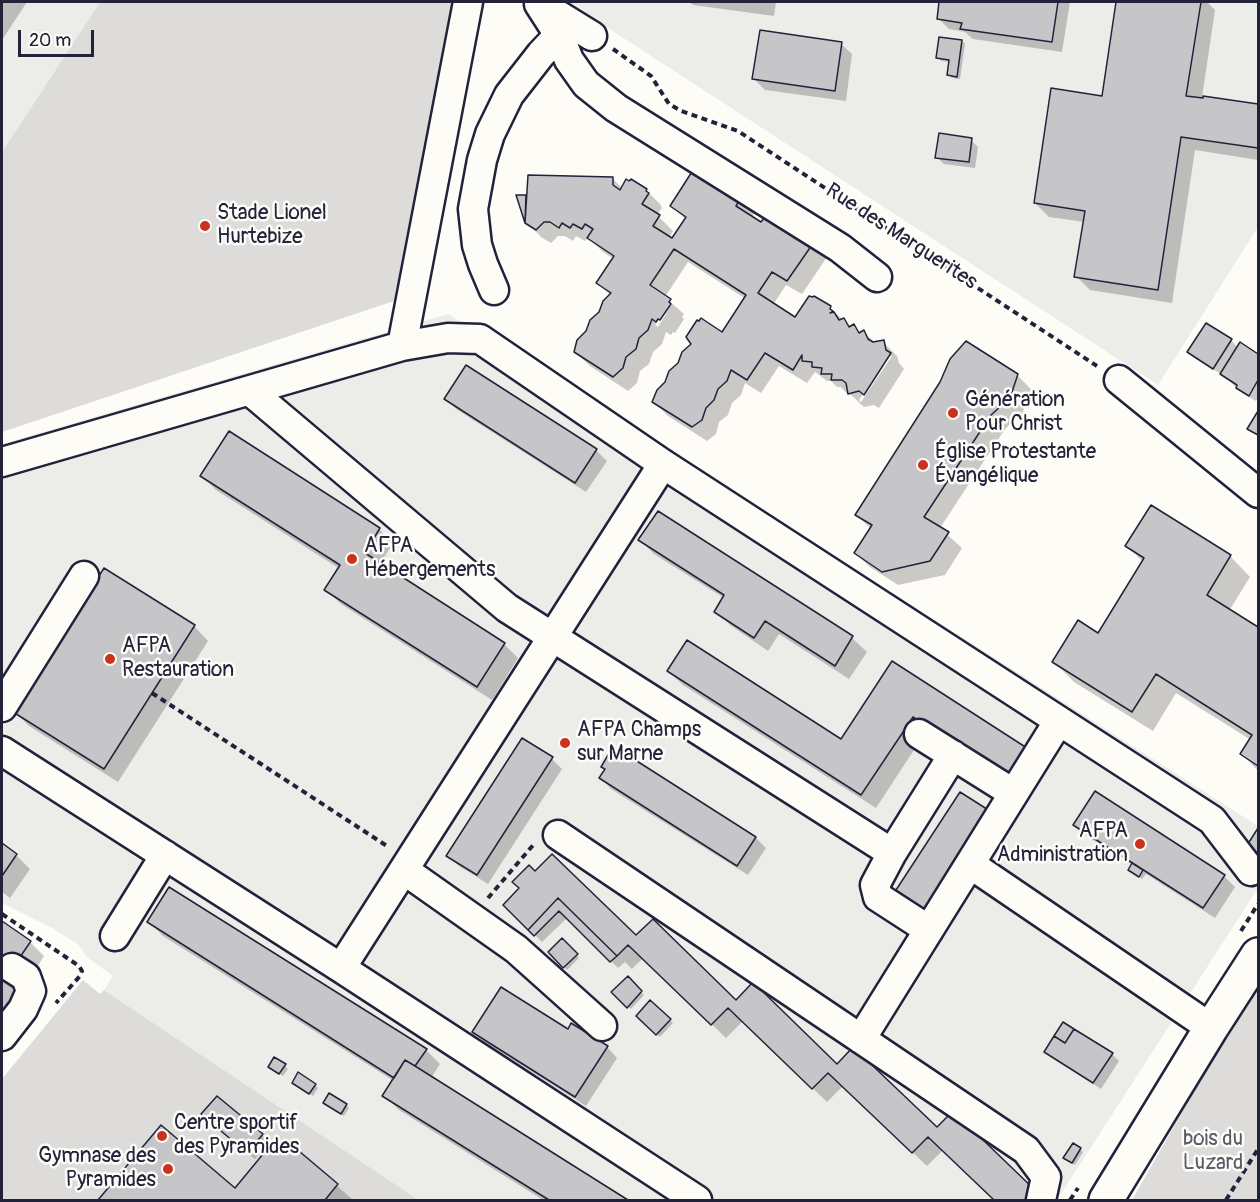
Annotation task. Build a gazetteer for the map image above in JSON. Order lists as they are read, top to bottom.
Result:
{
  "streets": {
    "path": ["Rue des Marguerites"]
  },
  "parks": ["bois du Luzard"],
  "places": [
    "Stade Lionel Hurtebize",
    "Génération Pour Christ",
    "Église Protestante Évangélique",
    "AFPA Hébergements",
    "AFPA Restauration",
    "AFPA Champs sur Marne",
    "AFPA Administration",
    "Centre sportif des Pyramides",
    "Gymnase des Pyramides"
  ],
  "scale_bar": "20 m"
}
